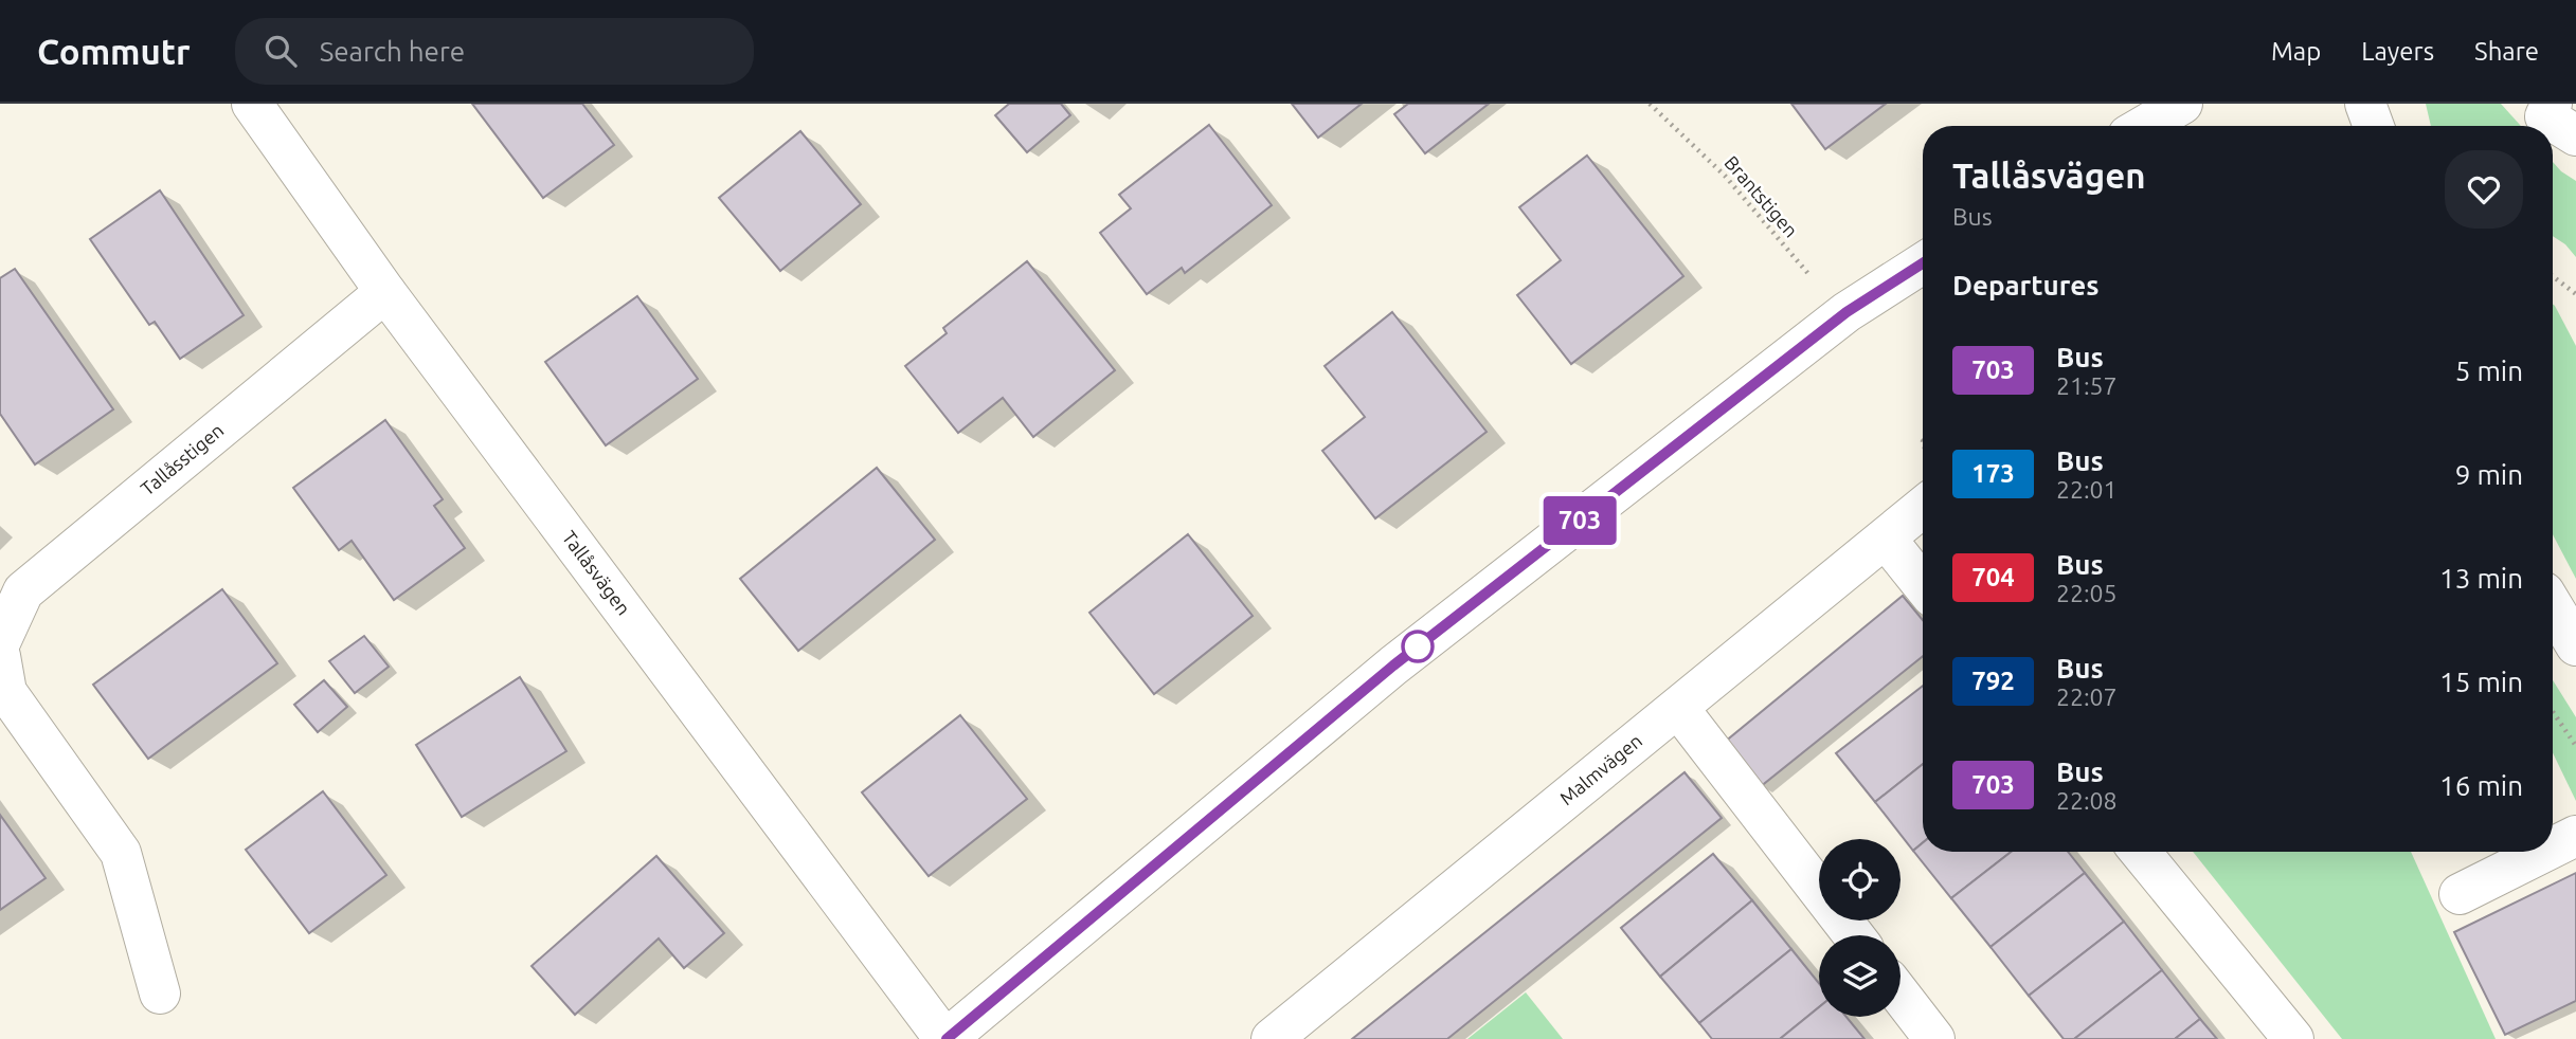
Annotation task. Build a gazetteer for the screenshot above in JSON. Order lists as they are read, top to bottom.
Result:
{
  "streets": {
    "street": ["Tallåsstigen", "Tallåsvägen", "Malmvägen"],
    "path": ["Brantstigen"]
  },
  "crossings": [
    ["Tallåsstigen", "Tallåsvägen"]
  ],
  "lines": ["bus line 703"],
  "page": {
    "header": "Commutr",
    "search": "Search here",
    "nav": ["Map", "Layers", "Share"],
    "on_map": "703",
    "heading": [
      ["Tallåsvägen", "Bus"],
      "Departures"
    ],
    "list": [
      {
        "mark": "703",
        "name": "Bus",
        "note": "21:57",
        "value": "5 min"
      },
      {
        "mark": "173",
        "name": "Bus",
        "note": "22:01",
        "value": "9 min"
      },
      {
        "mark": "704",
        "name": "Bus",
        "note": "22:05",
        "value": "13 min"
      },
      {
        "mark": "792",
        "name": "Bus",
        "note": "22:07",
        "value": "15 min"
      },
      {
        "mark": "703",
        "name": "Bus",
        "note": "22:08",
        "value": "16 min"
      }
    ]
  }
}
